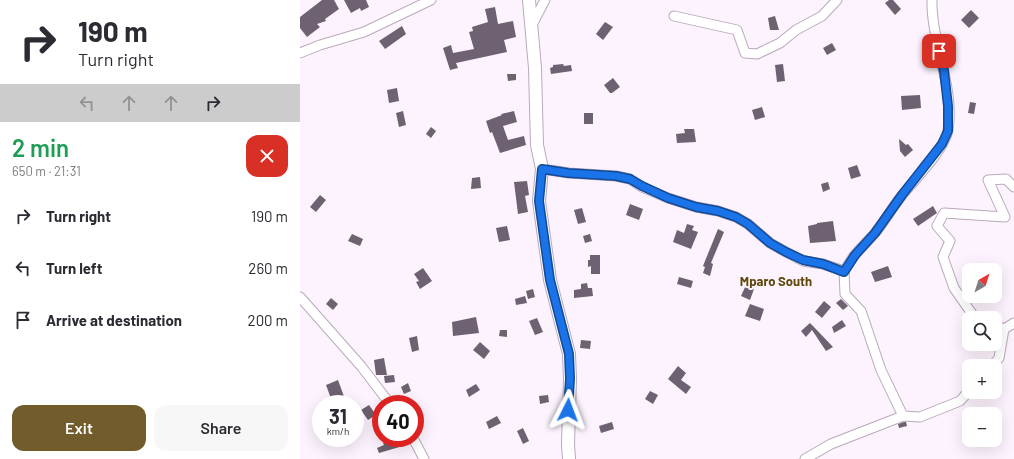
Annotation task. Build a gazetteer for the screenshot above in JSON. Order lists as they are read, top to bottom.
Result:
{
  "districts": ["Mparo South"],
  "north": "top right",
  "page": {
    "turn": ["190 m", "Turn right"],
    "heading": ["2 min", "650 m · 21:31"],
    "list": [
      {
        "name": "Turn right",
        "value": "190 m"
      },
      {
        "name": "Turn left",
        "value": "260 m"
      },
      {
        "name": "Arrive at destination",
        "value": "200 m"
      }
    ],
    "map_buttons": ["+", "−"],
    "speed": "31 km/h",
    "limit": "40",
    "buttons": ["Exit", "Share"]
  }
}
